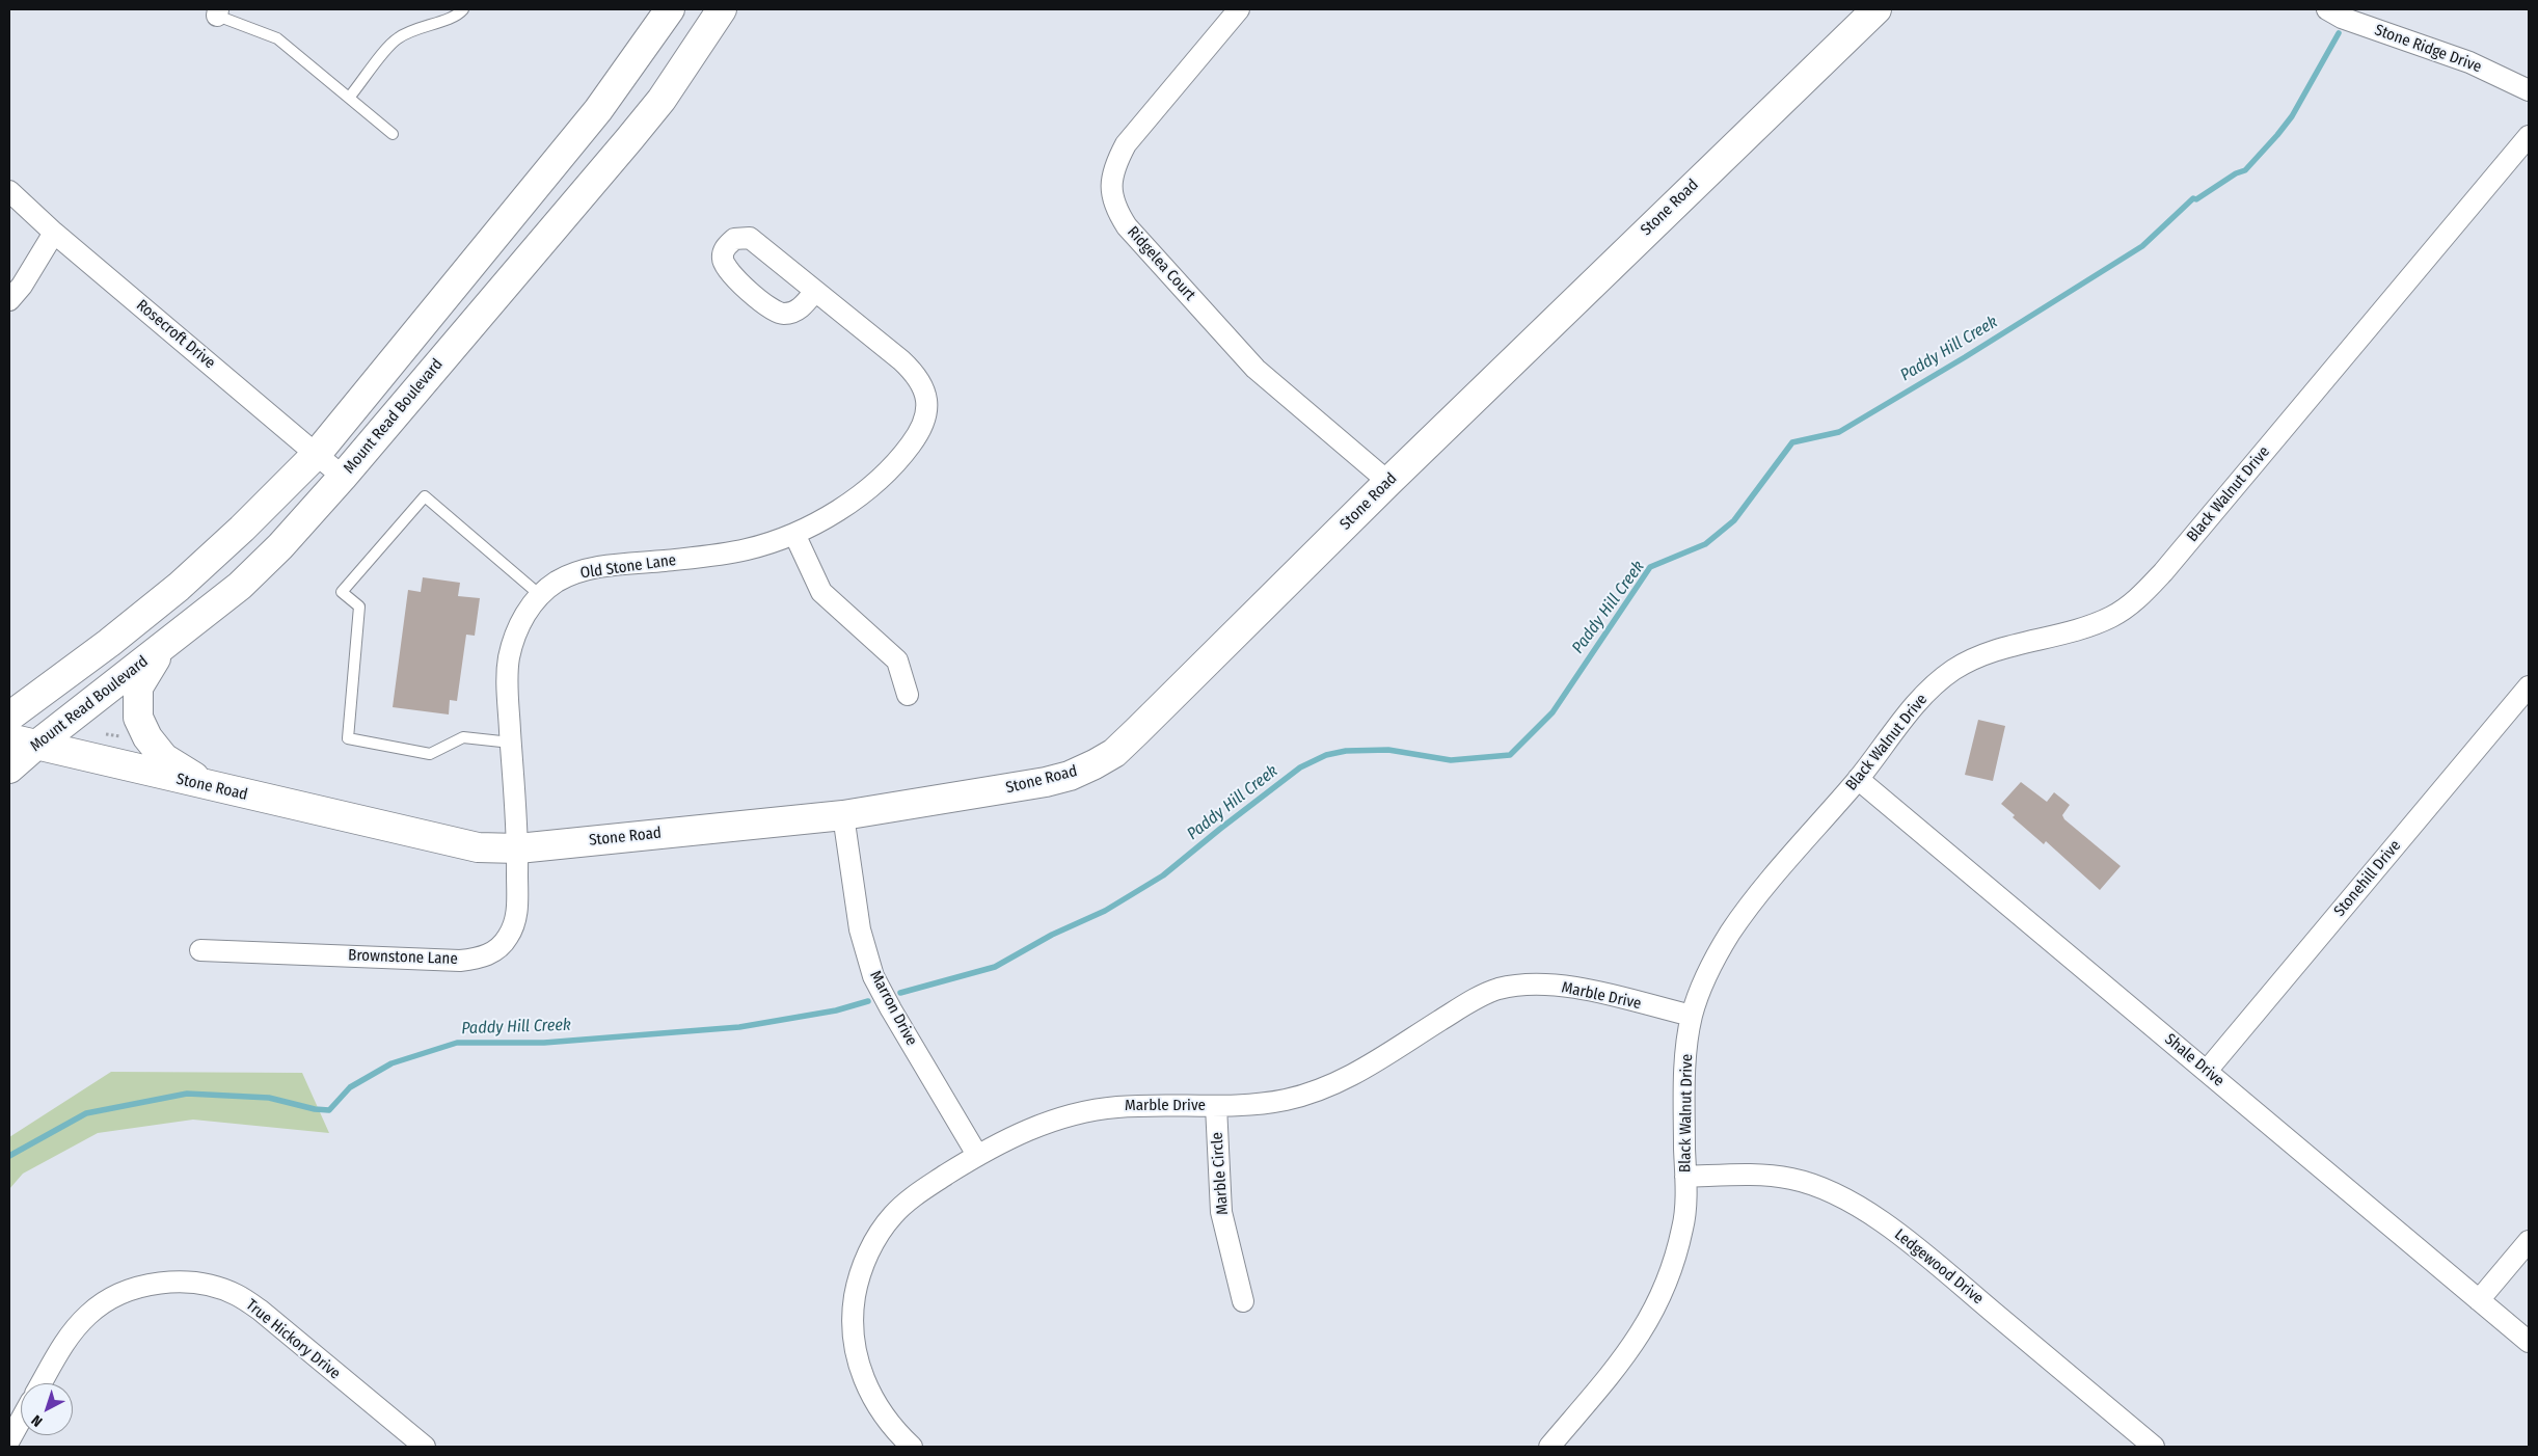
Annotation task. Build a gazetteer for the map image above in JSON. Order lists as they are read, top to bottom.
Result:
{
  "streets": {
    "main road": ["Stone Road", "Mount Read Boulevard"],
    "street": [
      "Stone Ridge Drive",
      "Ridgelea Court",
      "Rosecroft Drive",
      "Black Walnut Drive",
      "Old Stone Lane",
      "Stonehill Drive",
      "Brownstone Lane",
      "Marble Drive",
      "Marron Drive",
      "Shale Drive",
      "Marble Circle",
      "Ledgewood Drive",
      "True Hickory Drive"
    ]
  },
  "crossings": [
    ["Stone Road", "Ridgelea Court"],
    ["Stone Road", "Mount Read Boulevard"],
    ["Stone Road", "Old Stone Lane"],
    ["Stone Road", "Brownstone Lane"],
    ["Stone Road", "Marron Drive"],
    ["Rosecroft Drive", "Mount Read Boulevard"],
    ["Black Walnut Drive", "Marble Drive"],
    ["Black Walnut Drive", "Shale Drive"],
    ["Black Walnut Drive", "Ledgewood Drive"],
    ["Old Stone Lane", "Brownstone Lane"],
    ["Stonehill Drive", "Shale Drive"],
    ["Marble Drive", "Marron Drive"],
    ["Marble Drive", "Marble Circle"]
  ],
  "water": ["Paddy Hill Creek"],
  "north": "bottom left"
}
